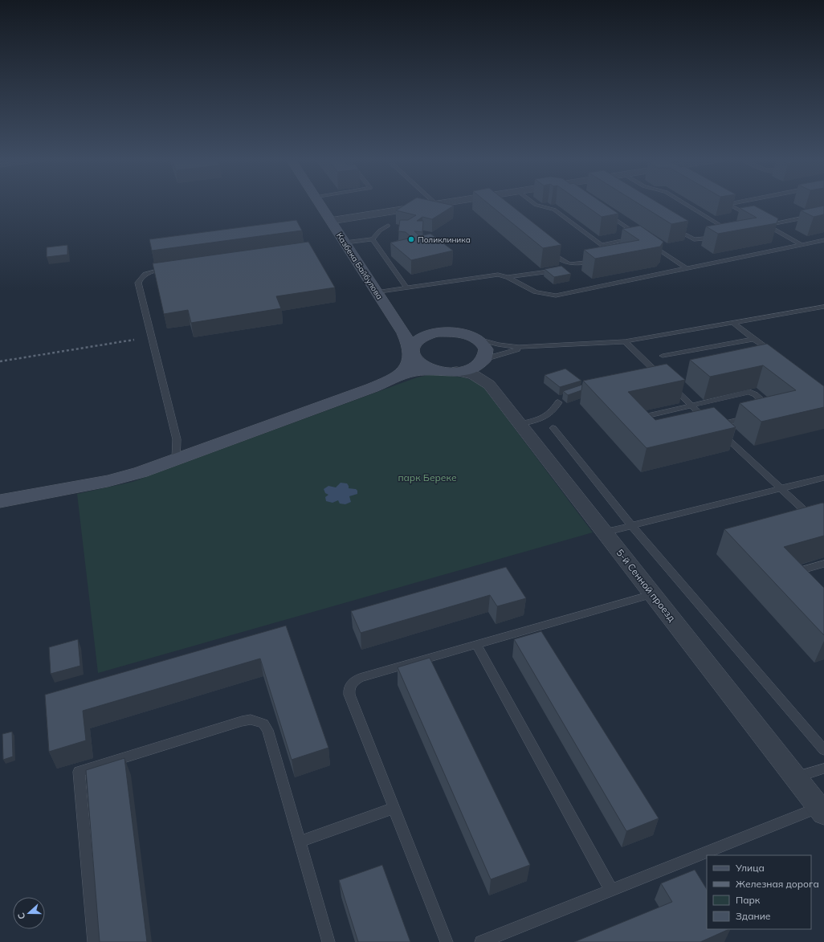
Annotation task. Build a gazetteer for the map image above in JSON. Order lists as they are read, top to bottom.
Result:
{
  "streets": {
    "street": ["Казбека Байбулова", "5-й Сенной проезд"]
  },
  "parks": ["парк Береке"],
  "places": ["Поликлиника"],
  "legend": [
    "Улица",
    "Железная дорога",
    "Парк",
    "Здание"
  ],
  "north": "left"
}
